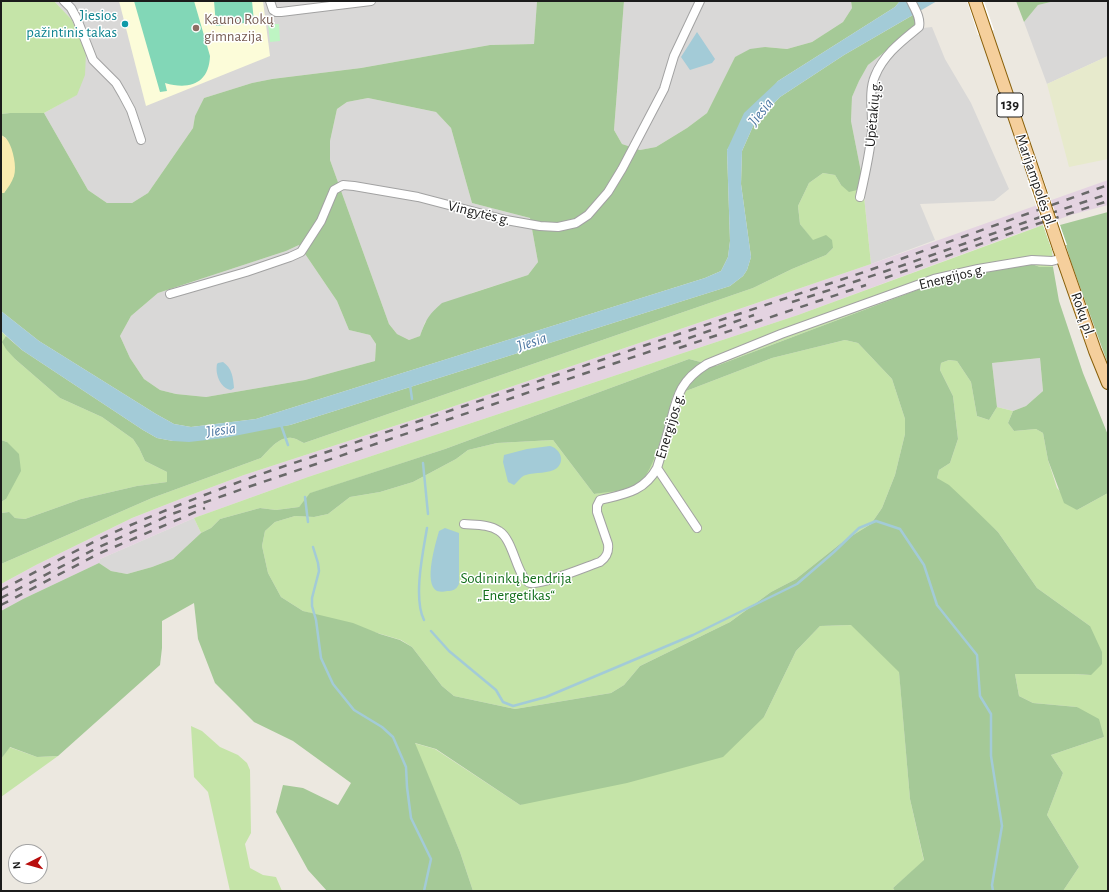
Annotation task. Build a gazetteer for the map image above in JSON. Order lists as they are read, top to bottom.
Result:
{
  "streets": {
    "main road": ["139", "Marijampolės pl.", "Rokų pl."],
    "street": ["Upėtakių g.", "Vingytės g.", "Energijos g."]
  },
  "crossings": [
    ["Marijampolės pl.", "Energijos g."],
    ["Marijampolės pl.", "Rokų pl."],
    ["Energijos g.", "Rokų pl."]
  ],
  "water": ["Jiesia"],
  "parks": ["Sodininkų bendrija „Energetikas“"],
  "places": ["Jiesios pažintinis takas", "Kauno Rokų gimnazija"],
  "north": "left"
}
